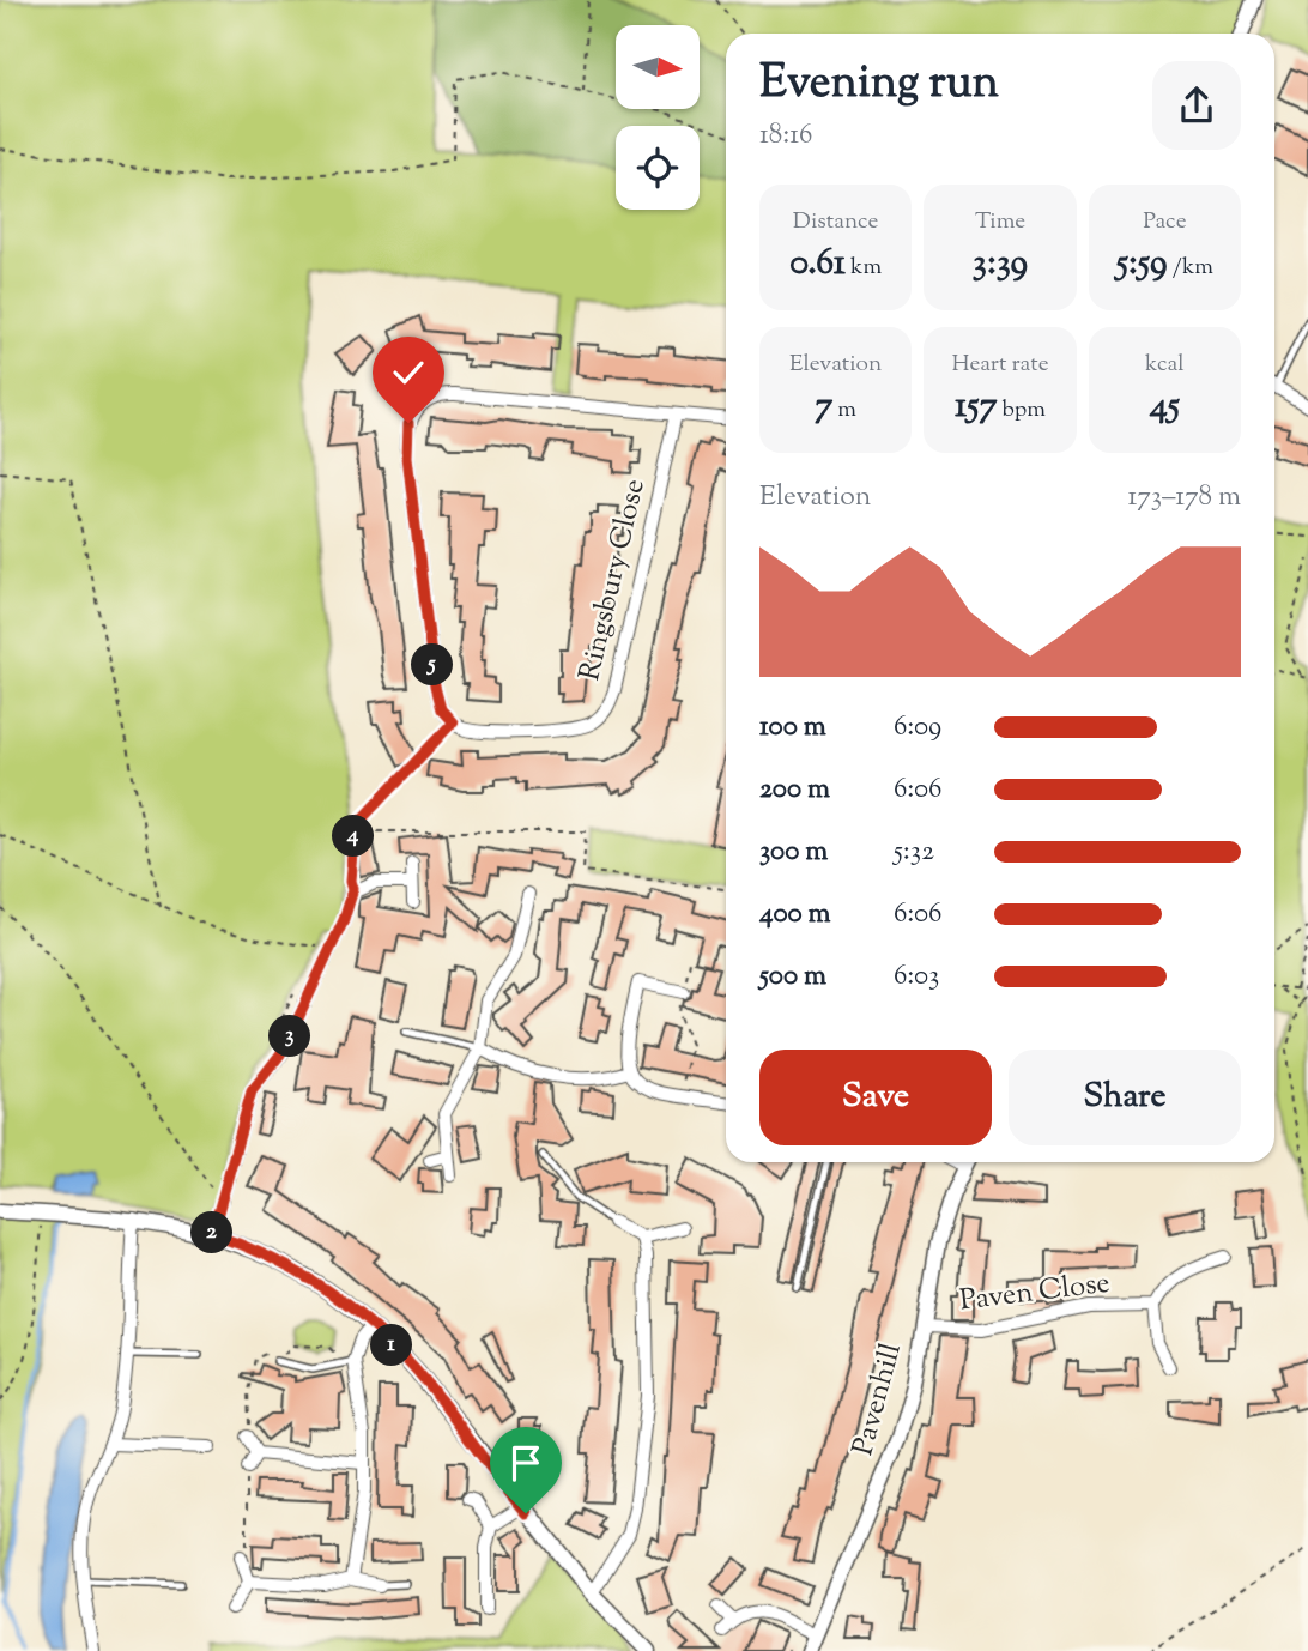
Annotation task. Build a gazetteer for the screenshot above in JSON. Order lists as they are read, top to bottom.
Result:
{
  "streets": {
    "street": ["Ringsbury Close", "Paven Close", "Pavenhill"]
  },
  "crossings": [
    ["Paven Close", "Pavenhill"]
  ],
  "north": "right",
  "page": {
    "heading": ["Evening run", "18:16"],
    "stats": [
      ["Distance", "0.61 km"],
      ["Time", "3:39"],
      ["Pace", "5:59 /km"],
      ["Elevation", "7 m"],
      ["Heart rate", "157 bpm"],
      ["kcal", "45"]
    ],
    "chart": ["Elevation", "173–178 m"],
    "pins": [
      "5",
      "4",
      "3",
      "2",
      "1"
    ],
    "list": [
      {
        "name": "100 m",
        "note": "6:09"
      },
      {
        "name": "200 m",
        "note": "6:06"
      },
      {
        "name": "300 m",
        "note": "5:32"
      },
      {
        "name": "400 m",
        "note": "6:06"
      },
      {
        "name": "500 m",
        "note": "6:03"
      }
    ],
    "buttons": ["Save", "Share"]
  }
}
